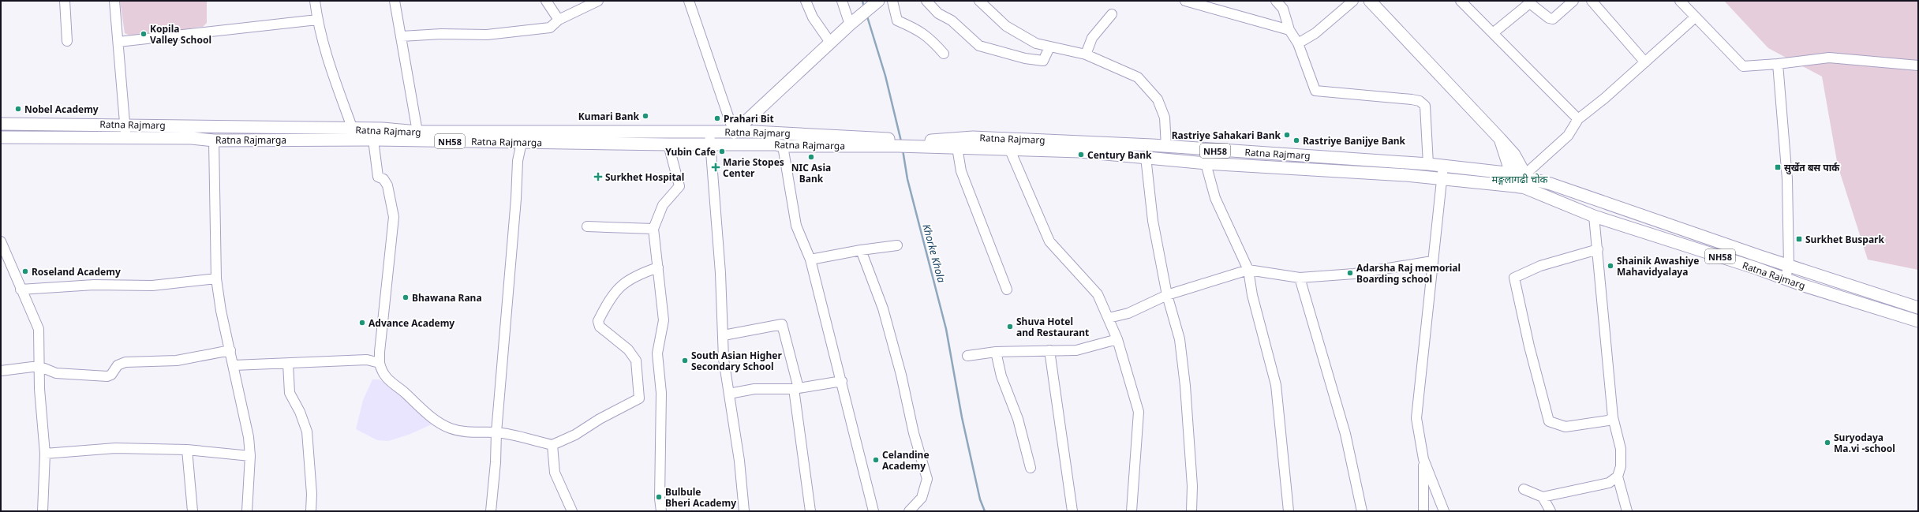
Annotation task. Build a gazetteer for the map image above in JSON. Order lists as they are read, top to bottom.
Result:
{
  "streets": {
    "main road": ["Ratna Rajmarg", "Ratna Rajmarga", "NH58"]
  },
  "crossings": [
    ["Ratna Rajmarg", "Ratna Rajmarga"]
  ],
  "districts": ["मङ्गलागढी चोक"],
  "water": ["Khorke Khola"],
  "places": {
    "other": [
      "Kopila Valley School",
      "Nobel Academy",
      "Kumari Bank",
      "Prahari Bit",
      "Rastriye Sahakari Bank",
      "Rastriye Banijye Bank",
      "Yubin Cafe",
      "Century Bank",
      "NIC Asia Bank",
      "Shainik Awashiye Mahavidyalaya",
      "Roseland Academy",
      "Adarsha Raj memorial Boarding school",
      "Bhawana Rana",
      "Advance Academy",
      "Shuva Hotel and Restaurant",
      "South Asian Higher Secondary School",
      "Suryodaya Ma.vi -school",
      "Celandine Academy",
      "Bulbule Bheri Academy"
    ],
    "health": ["Marie Stopes Center", "Surkhet Hospital"],
    "transit": ["सुर्खेत बस पार्क", "Surkhet Buspark"]
  }
}
